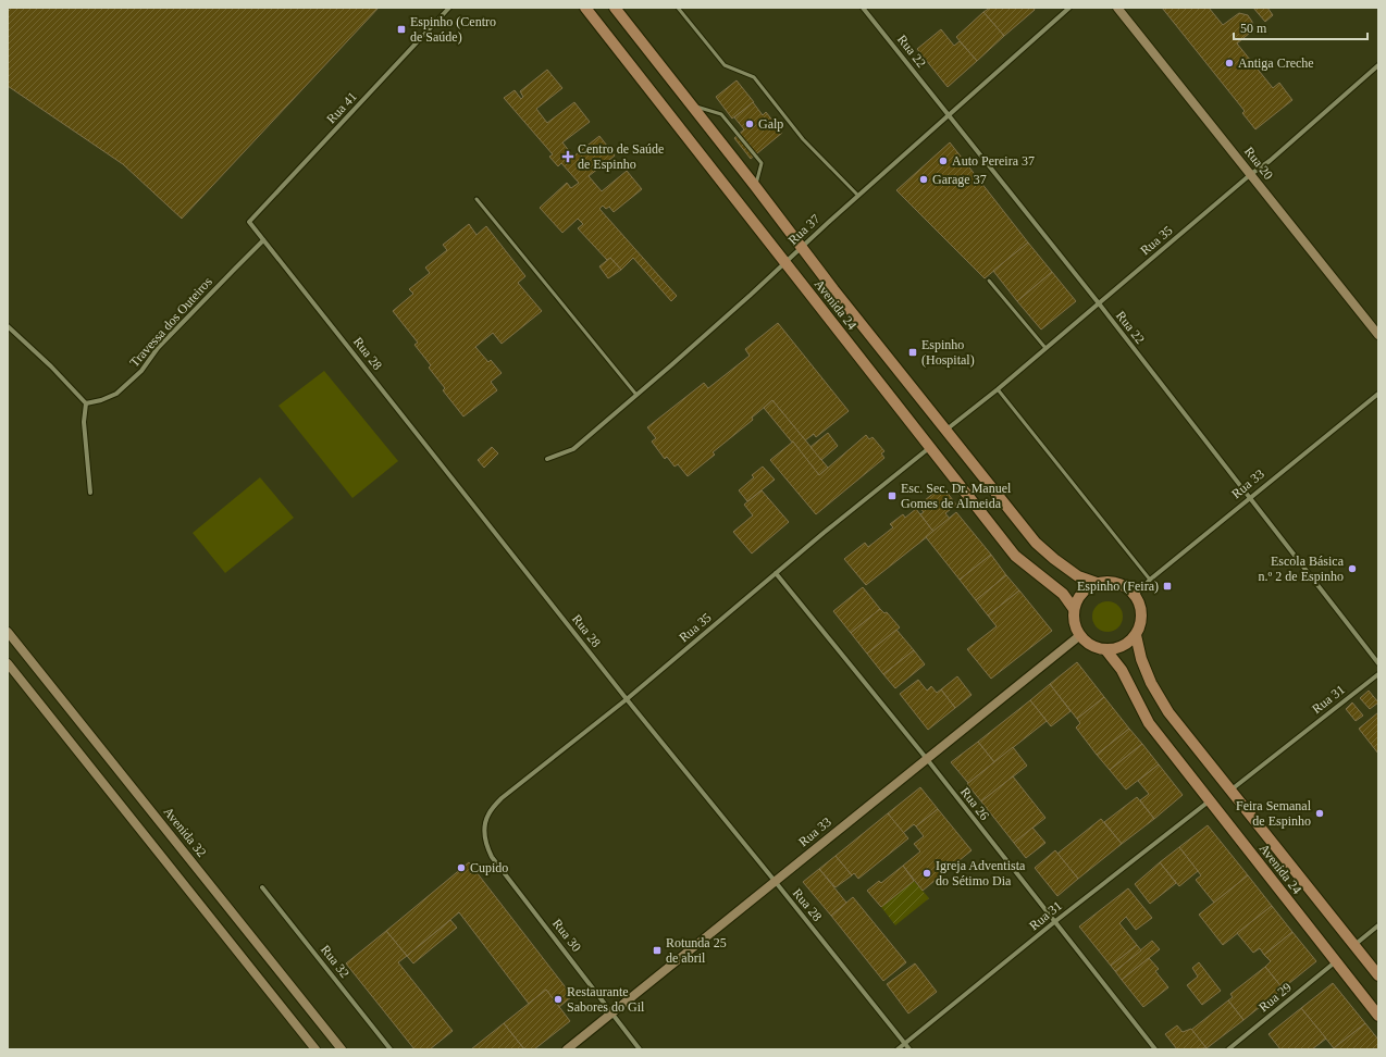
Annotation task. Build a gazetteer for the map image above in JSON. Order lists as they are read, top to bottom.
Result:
{
  "streets": {
    "main road": [
      "Rua 20",
      "Avenida 24",
      "Rua 33",
      "Avenida 32"
    ],
    "street": [
      "Rua 22",
      "Rua 41",
      "Rua 37",
      "Rua 35",
      "Travessa dos Outeiros",
      "Rua 28",
      "Rua 31",
      "Rua 26",
      "Rua 30",
      "Rua 32",
      "Rua 29"
    ]
  },
  "crossings": [
    ["Rua 22", "Rua 37"],
    ["Rua 22", "Rua 35"],
    ["Rua 22", "Rua 33"],
    ["Rua 41", "Rua 28"],
    ["Rua 20", "Rua 35"],
    ["Rua 37", "Avenida 24"],
    ["Rua 35", "Avenida 24"],
    ["Rua 35", "Rua 28"],
    ["Rua 35", "Rua 26"],
    ["Rua 35", "Rua 30"],
    ["Avenida 24", "Rua 33"],
    ["Avenida 24", "Rua 31"],
    ["Avenida 24", "Rua 29"],
    ["Travessa dos Outeiros", "Rua 28"],
    ["Rua 28", "Rua 33"],
    ["Rua 28", "Rua 31"],
    ["Rua 33", "Rua 26"],
    ["Rua 33", "Rua 30"],
    ["Rua 31", "Rua 26"]
  ],
  "places": {
    "transit": [
      "Espinho (Centro de Saúde)",
      "Espinho (Hospital)",
      "Esc. Sec. Dr. Manuel Gomes de Almeida",
      "Espinho (Feira)",
      "Rotunda 25 de abril"
    ],
    "other": [
      "Antiga Creche",
      "Galp",
      "Auto Pereira 37",
      "Garage 37",
      "Escola Básica n.º 2 de Espinho",
      "Feira Semanal de Espinho",
      "Cupido",
      "Igreja Adventista do Sétimo Dia",
      "Restaurante Sabores do Gil"
    ],
    "health": ["Centro de Saúde de Espinho"]
  },
  "scale_bar": "50 m"
}
